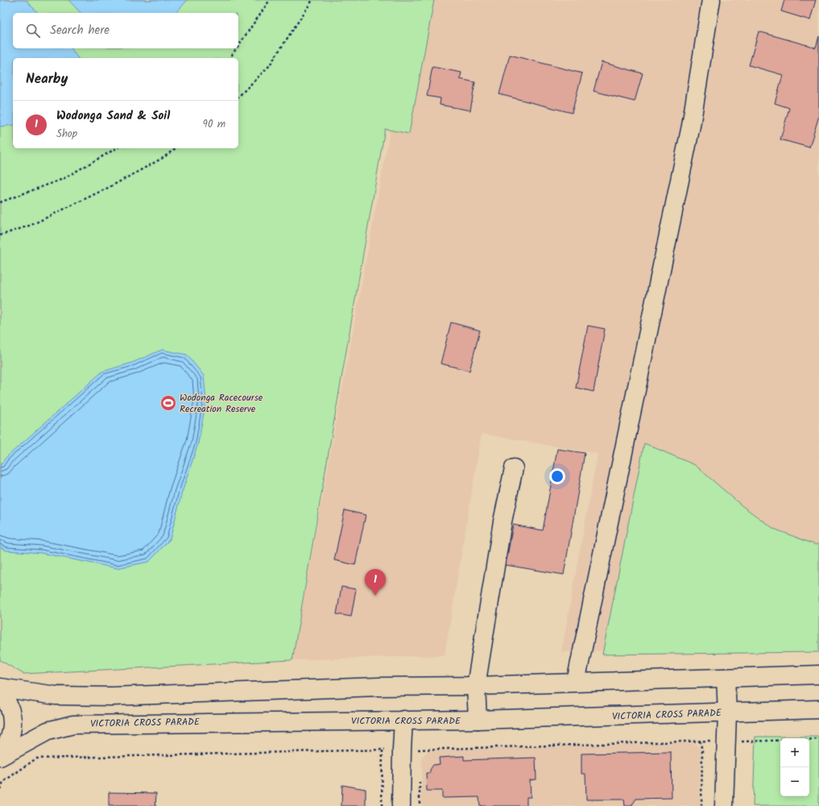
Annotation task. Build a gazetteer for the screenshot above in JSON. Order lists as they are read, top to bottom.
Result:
{
  "streets": {
    "main road": ["VICTORIA CROSS PARADE"]
  },
  "places": {
    "sports": ["Wodonga Racecourse Recreation Reserve"]
  },
  "page": {
    "search": "Search here",
    "heading": "Nearby",
    "list": [
      {
        "mark": "1",
        "name": "Wodonga Sand & Soil",
        "note": "Shop",
        "value": "90 m"
      }
    ],
    "pins": "1",
    "map_buttons": ["+", "−"]
  }
}
